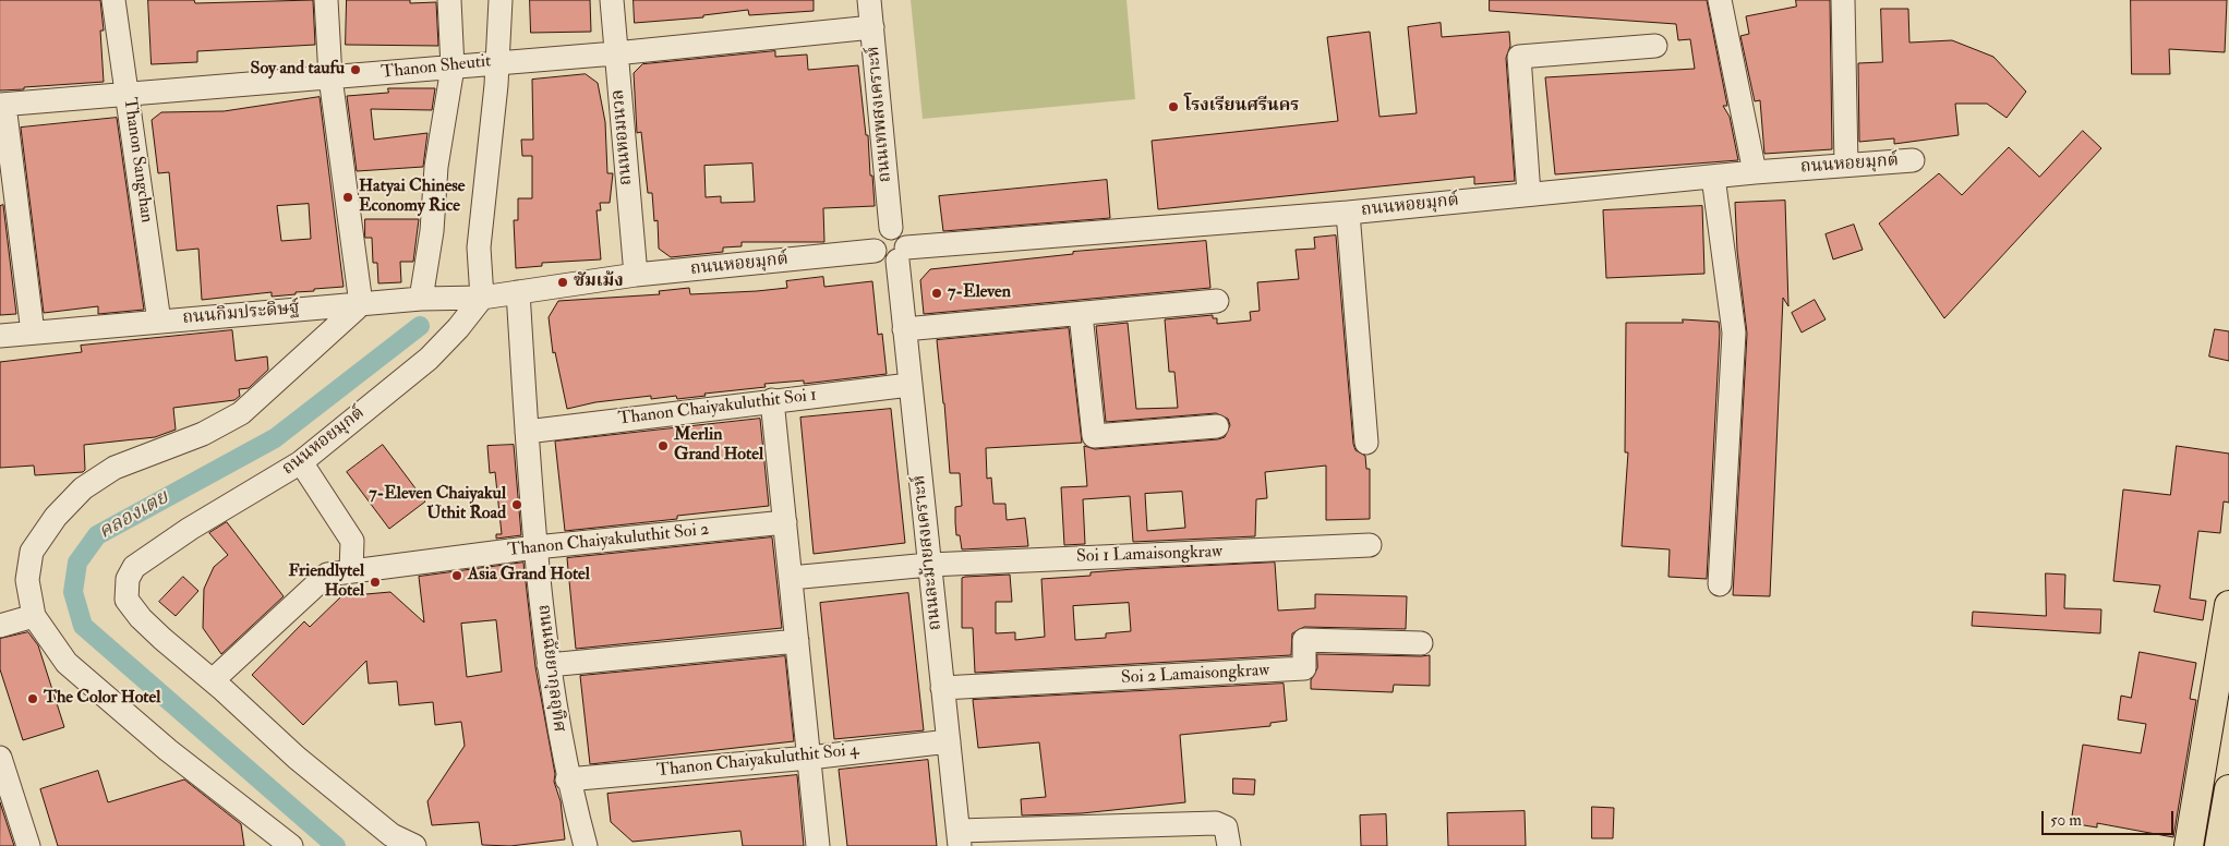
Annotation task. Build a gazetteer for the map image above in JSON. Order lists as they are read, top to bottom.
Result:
{
  "streets": {
    "street": [
      "Thanon Sheutit",
      "ถนนเทพสงเคราะห์",
      "ถนนหอมนวล",
      "Thanon Sangchan",
      "ถนนหอยมุกต์",
      "ถนนกิมประดิษฐ์",
      "Thanon Chaiyakuluthit Soi 1",
      "Thanon Chaiyakuluthit Soi 2",
      "ถนนละม้ายสงเคราะห์",
      "Soi 1 Lamaisongkraw",
      "ถนนฉัยยากุลอุทิศ",
      "Soi 2 Lamaisongkraw",
      "Thanon Chaiyakuluthit Soi 4"
    ]
  },
  "crossings": [
    ["Thanon Sheutit", "ถนนเทพสงเคราะห์"],
    ["Thanon Sheutit", "ถนนหอมนวล"],
    ["Thanon Sheutit", "Thanon Sangchan"],
    ["ถนนเทพสงเคราะห์", "ถนนหอยมุกต์"],
    ["ถนนเทพสงเคราะห์", "ถนนละม้ายสงเคราะห์"],
    ["ถนนหอมนวล", "ถนนหอยมุกต์"],
    ["Thanon Sangchan", "ถนนกิมประดิษฐ์"],
    ["ถนนหอยมุกต์", "ถนนกิมประดิษฐ์"],
    ["ถนนหอยมุกต์", "Thanon Chaiyakuluthit Soi 2"],
    ["ถนนหอยมุกต์", "ถนนละม้ายสงเคราะห์"],
    ["ถนนหอยมุกต์", "ถนนฉัยยากุลอุทิศ"],
    ["Thanon Chaiyakuluthit Soi 1", "ถนนละม้ายสงเคราะห์"],
    ["Thanon Chaiyakuluthit Soi 1", "ถนนฉัยยากุลอุทิศ"],
    ["Thanon Chaiyakuluthit Soi 2", "ถนนฉัยยากุลอุทิศ"],
    ["ถนนละม้ายสงเคราะห์", "Soi 1 Lamaisongkraw"],
    ["ถนนละม้ายสงเคราะห์", "Soi 2 Lamaisongkraw"],
    ["ถนนละม้ายสงเคราะห์", "Thanon Chaiyakuluthit Soi 4"],
    ["ถนนฉัยยากุลอุทิศ", "Thanon Chaiyakuluthit Soi 4"]
  ],
  "water": ["คลองเตย"],
  "places": [
    "Soy and taufu",
    "โรงเรียนศรีนคร",
    "Hatyai Chinese Economy Rice",
    "ซัมเม้ง",
    "7-Eleven",
    "Merlin Grand Hotel",
    "7-Eleven Chaiyakul Uthit Road",
    "Asia Grand Hotel",
    "Friendlytel Hotel",
    "The Color Hotel"
  ],
  "scale_bar": "50 m"
}
